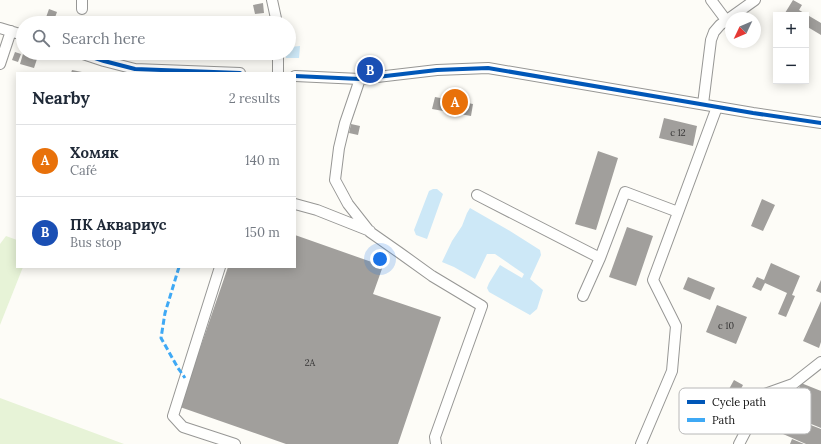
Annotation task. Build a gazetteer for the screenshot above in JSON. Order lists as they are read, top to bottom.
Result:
{
  "house_numbers": ["с 12", "с 10", "2А"],
  "legend": ["Cycle path", "Path"],
  "north": "bottom left",
  "page": {
    "map_buttons": ["+", "−"],
    "search": "Search here",
    "pins": ["B", "A"],
    "heading": ["Nearby", "2 results"],
    "list": [
      {
        "mark": "A",
        "name": "Хомяк",
        "note": "Café",
        "value": "140 m"
      },
      {
        "mark": "B",
        "name": "ПК Аквариус",
        "note": "Bus stop",
        "value": "150 m"
      }
    ]
  }
}
